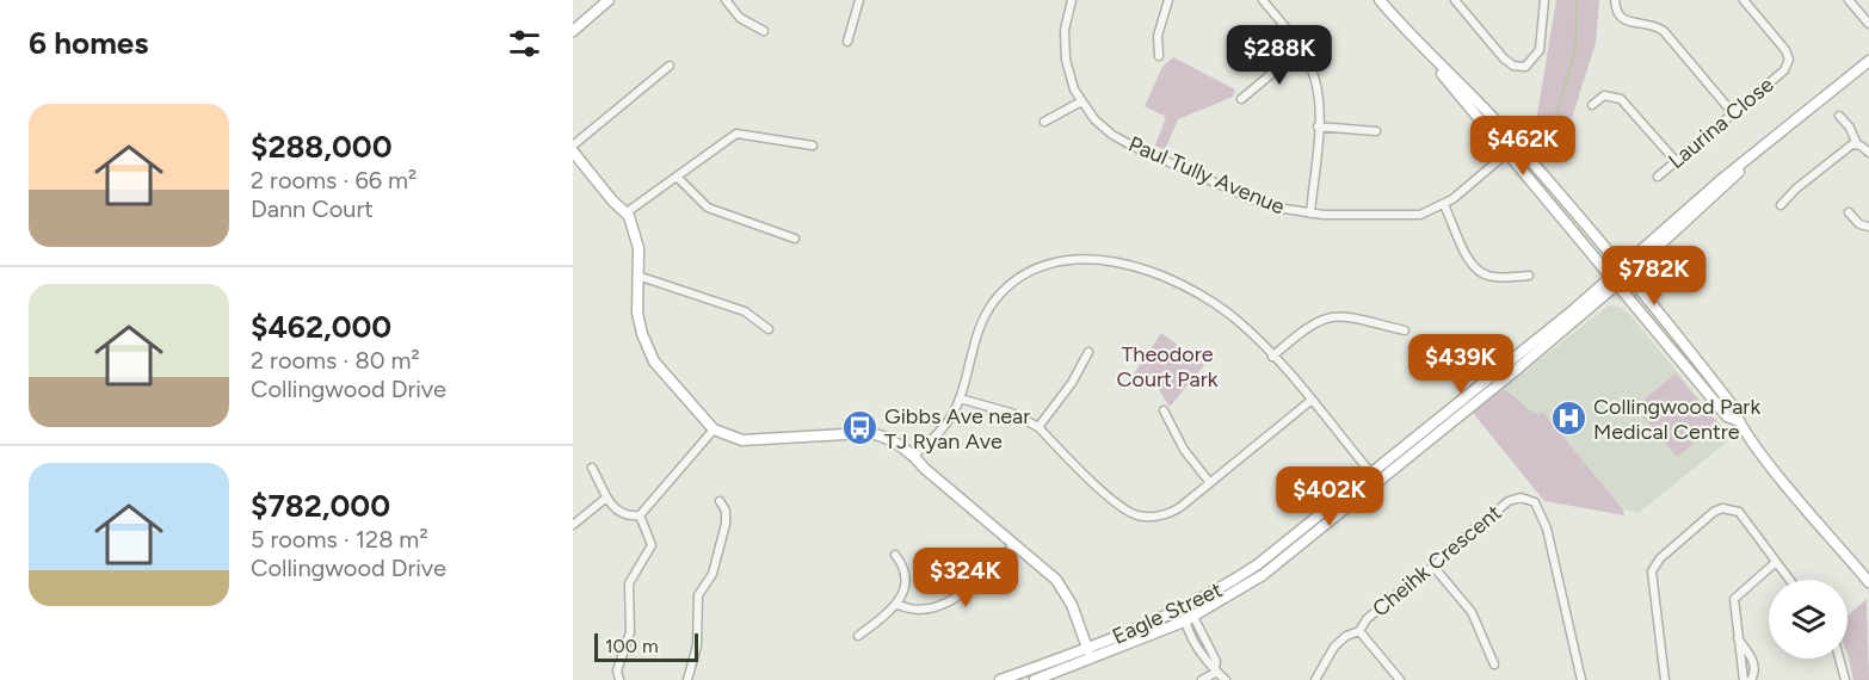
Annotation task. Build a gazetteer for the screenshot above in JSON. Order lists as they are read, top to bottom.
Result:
{
  "streets": {
    "street": [
      "Laurina Close",
      "Paul Tully Avenue",
      "Cheihk Crescent",
      "Eagle Street"
    ]
  },
  "parks": ["Theodore Court Park"],
  "places": {
    "hospital": ["Collingwood Park Medical Centre"],
    "bus stop": ["Gibbs Ave near TJ Ryan Ave"]
  },
  "scale_bar": "100 m",
  "page": {
    "heading": "6 homes",
    "price": [
      "$288K",
      "$462K",
      "$782K",
      "$439K",
      "$402K",
      "$324K"
    ],
    "list": [
      {
        "name": "$288,000",
        "note": "2 rooms · 66 m² · Dann Court"
      },
      {
        "name": "$462,000",
        "note": "2 rooms · 80 m² · Collingwood Drive"
      },
      {
        "name": "$782,000",
        "note": "5 rooms · 128 m² · Collingwood Drive"
      }
    ],
    "scale": "100 m"
  }
}
